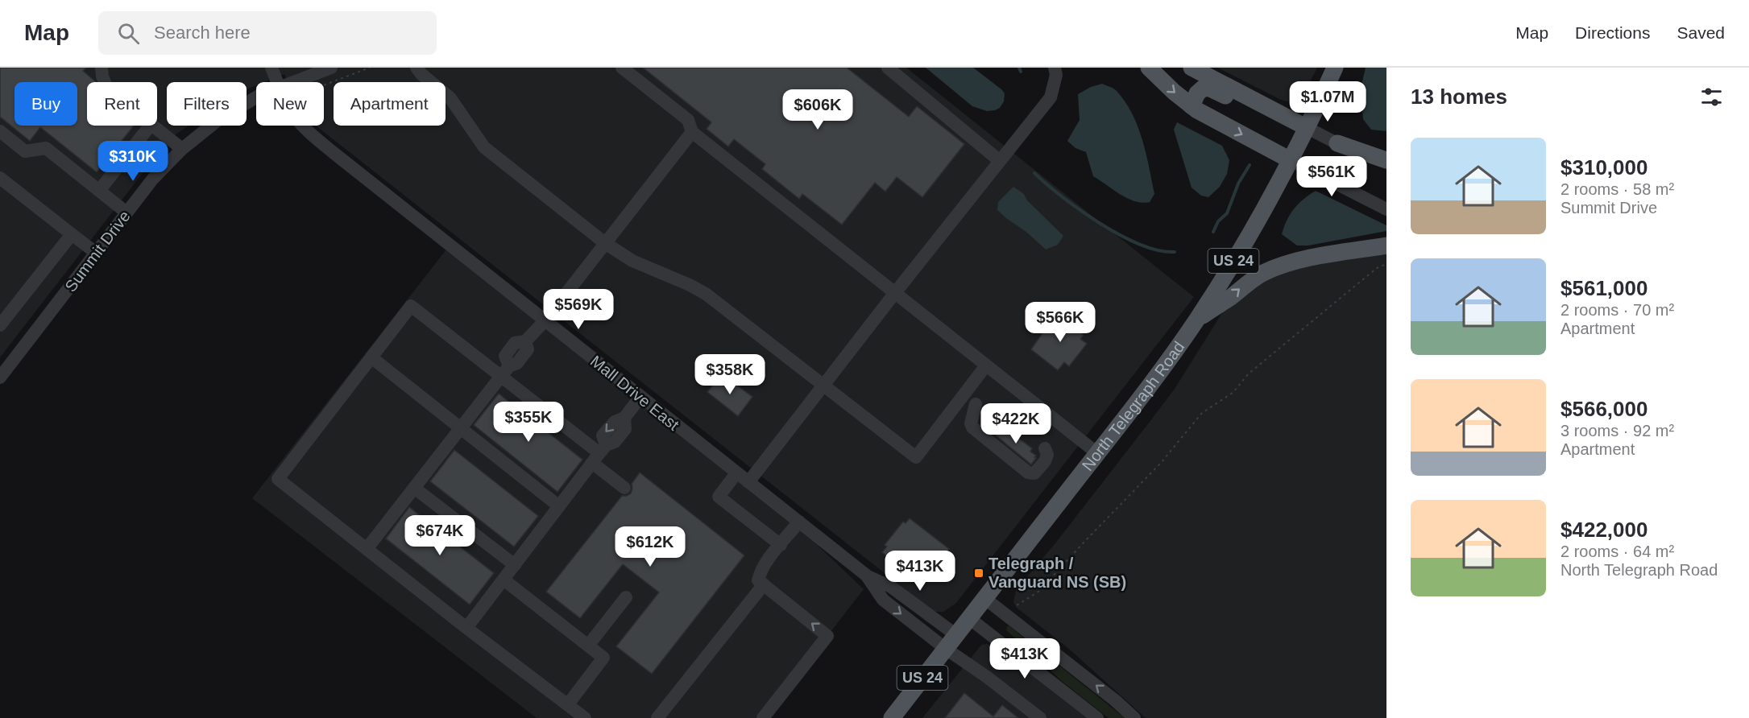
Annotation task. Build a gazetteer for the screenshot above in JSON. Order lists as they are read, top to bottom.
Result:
{
  "streets": {
    "main road": ["US 24", "North Telegraph Road"],
    "street": ["Summit Drive", "Mall Drive East"]
  },
  "crossings": [
    ["Mall Drive East", "North Telegraph Road"]
  ],
  "places": {
    "transit": ["Telegraph / Vanguard NS (SB)"]
  },
  "page": {
    "header": "Map",
    "search": "Search here",
    "nav": ["Map", "Directions", "Saved"],
    "heading": "13 homes",
    "price": [
      "$1.07M",
      "$606K",
      "$310K",
      "$561K",
      "$569K",
      "$566K",
      "$358K",
      "$355K",
      "$422K",
      "$674K",
      "$612K",
      "$413K",
      "$413K"
    ],
    "chip": [
      "Buy",
      "Rent",
      "Filters",
      "New",
      "Apartment"
    ],
    "list": [
      {
        "name": "$310,000",
        "note": "2 rooms · 58 m² · Summit Drive"
      },
      {
        "name": "$561,000",
        "note": "2 rooms · 70 m² · Apartment"
      },
      {
        "name": "$566,000",
        "note": "3 rooms · 92 m² · Apartment"
      },
      {
        "name": "$422,000",
        "note": "2 rooms · 64 m² · North Telegraph Road"
      }
    ]
  }
}
